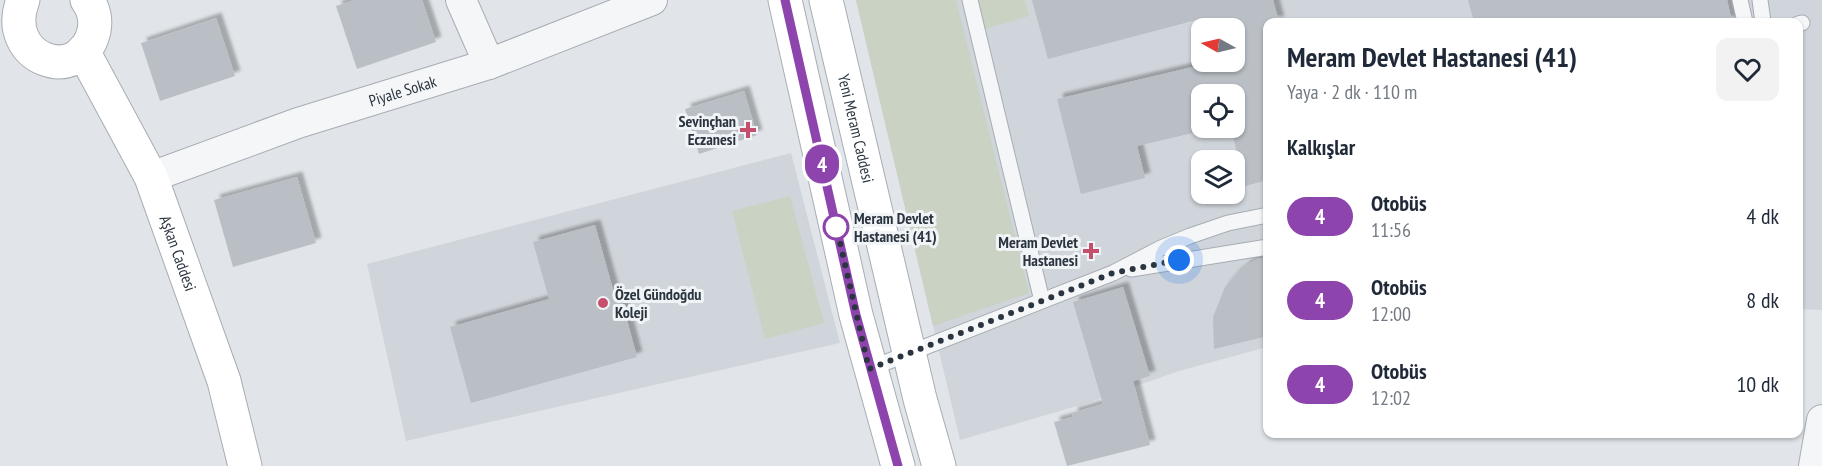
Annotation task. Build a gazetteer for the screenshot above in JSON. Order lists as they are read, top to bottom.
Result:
{
  "streets": {
    "main road": ["Yeni Meram Caddesi", "Aşkan Caddesi"],
    "street": ["Piyale Sokak"]
  },
  "crossings": [
    ["Piyale Sokak", "Aşkan Caddesi"]
  ],
  "places": {
    "health": ["Sevinçhan Eczanesi", "Meram Devlet Hastanesi"],
    "other": ["Meram Devlet Hastanesi (41)", "Özel Gündoğdu Koleji"]
  },
  "lines": ["bus line 4"],
  "north": "left",
  "page": {
    "on_map": "4",
    "heading": [
      ["Meram Devlet Hastanesi (41)", "Yaya · 2 dk · 110 m"],
      "Kalkışlar"
    ],
    "list": [
      {
        "mark": "4",
        "name": "Otobüs",
        "note": "11:56",
        "value": "4 dk"
      },
      {
        "mark": "4",
        "name": "Otobüs",
        "note": "12:00",
        "value": "8 dk"
      },
      {
        "mark": "4",
        "name": "Otobüs",
        "note": "12:02",
        "value": "10 dk"
      }
    ]
  }
}
